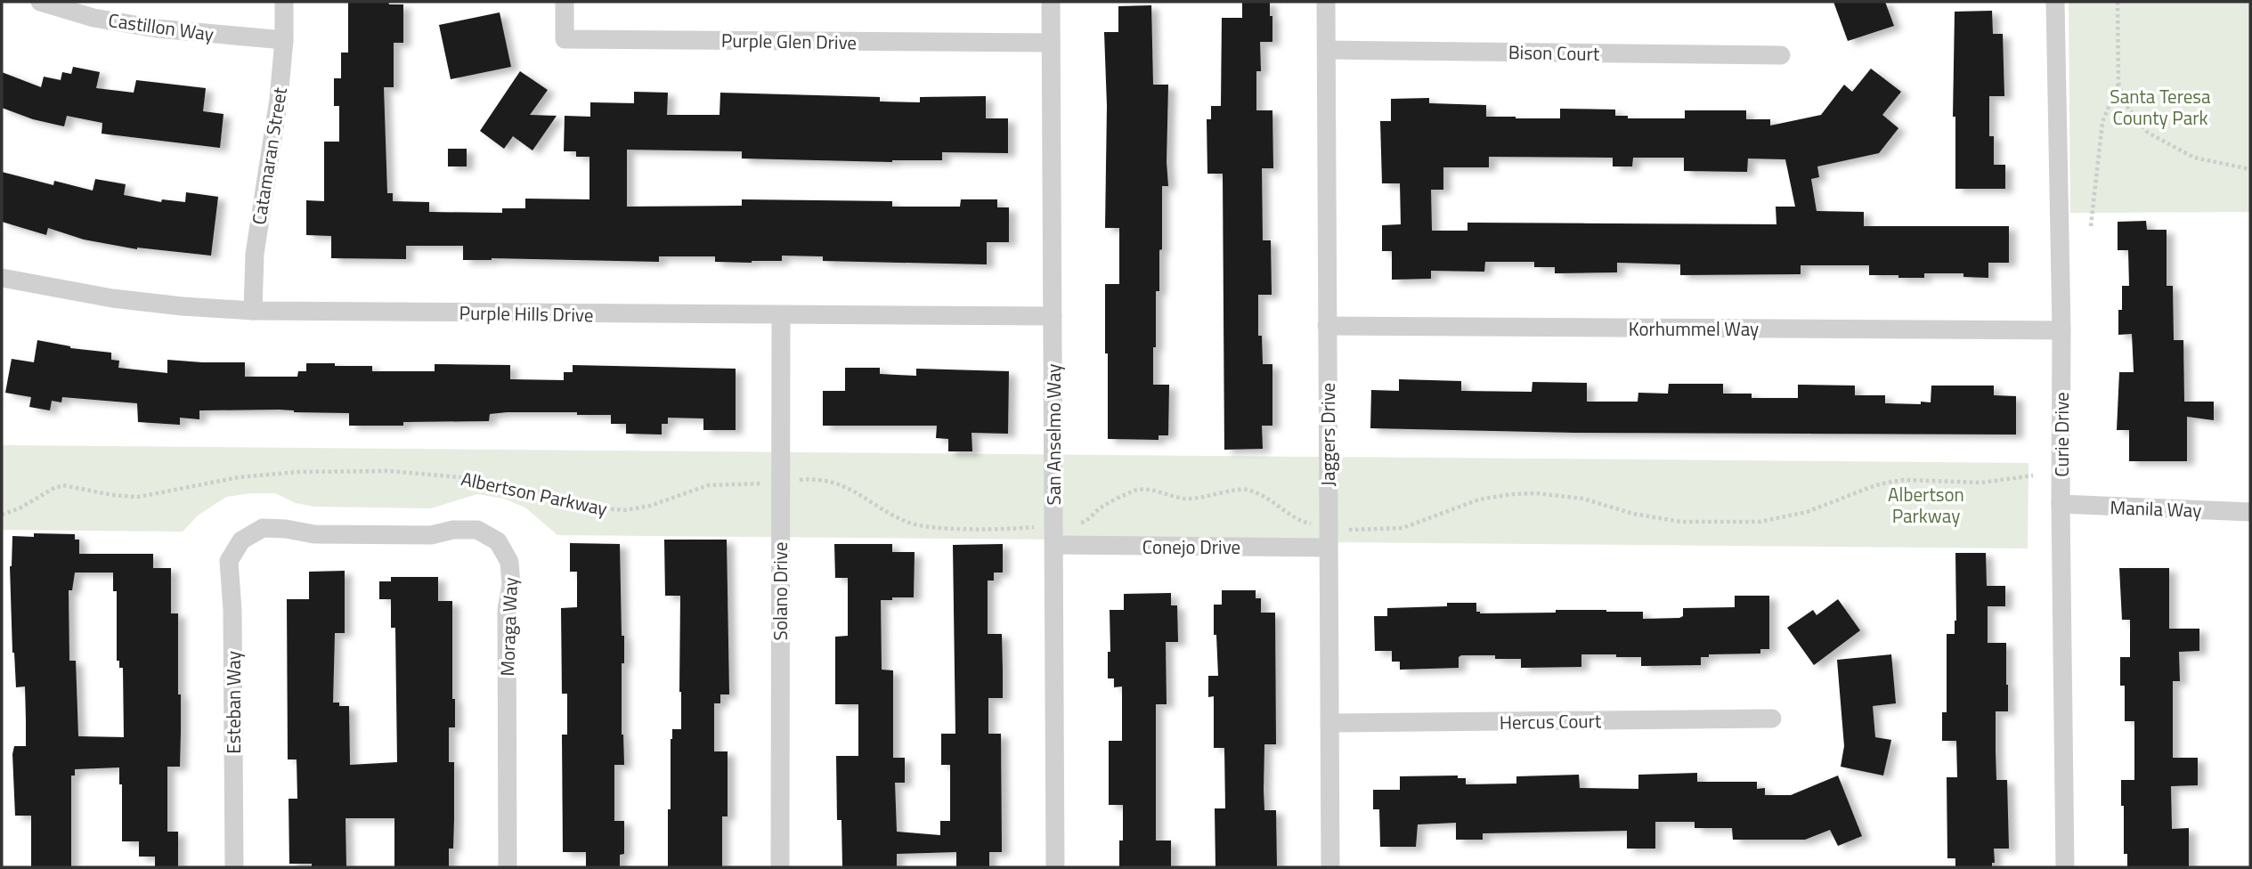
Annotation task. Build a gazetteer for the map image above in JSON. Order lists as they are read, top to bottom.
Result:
{
  "streets": {
    "street": [
      "Castillon Way",
      "Purple Glen Drive",
      "Bison Court",
      "Catamaran Street",
      "Purple Hills Drive",
      "Korhummel Way",
      "San Anselmo Way",
      "Jaggers Drive",
      "Curie Drive",
      "Manila Way",
      "Conejo Drive",
      "Solano Drive",
      "Moraga Way",
      "Esteban Way",
      "Hercus Court"
    ],
    "path": ["Albertson Parkway"]
  },
  "crossings": [
    ["Castillon Way", "Catamaran Street"],
    ["Purple Glen Drive", "San Anselmo Way"],
    ["Bison Court", "Jaggers Drive"],
    ["Catamaran Street", "Purple Hills Drive"],
    ["Purple Hills Drive", "San Anselmo Way"],
    ["Purple Hills Drive", "Solano Drive"],
    ["Korhummel Way", "Jaggers Drive"],
    ["Korhummel Way", "Curie Drive"],
    ["San Anselmo Way", "Albertson Parkway"],
    ["San Anselmo Way", "Conejo Drive"],
    ["Jaggers Drive", "Albertson Parkway"],
    ["Jaggers Drive", "Conejo Drive"],
    ["Jaggers Drive", "Hercus Court"],
    ["Curie Drive", "Manila Way"],
    ["Albertson Parkway", "Conejo Drive"],
    ["Albertson Parkway", "Solano Drive"],
    ["Moraga Way", "Esteban Way"]
  ],
  "parks": ["Santa Teresa County Park", "Albertson Parkway"]
}
